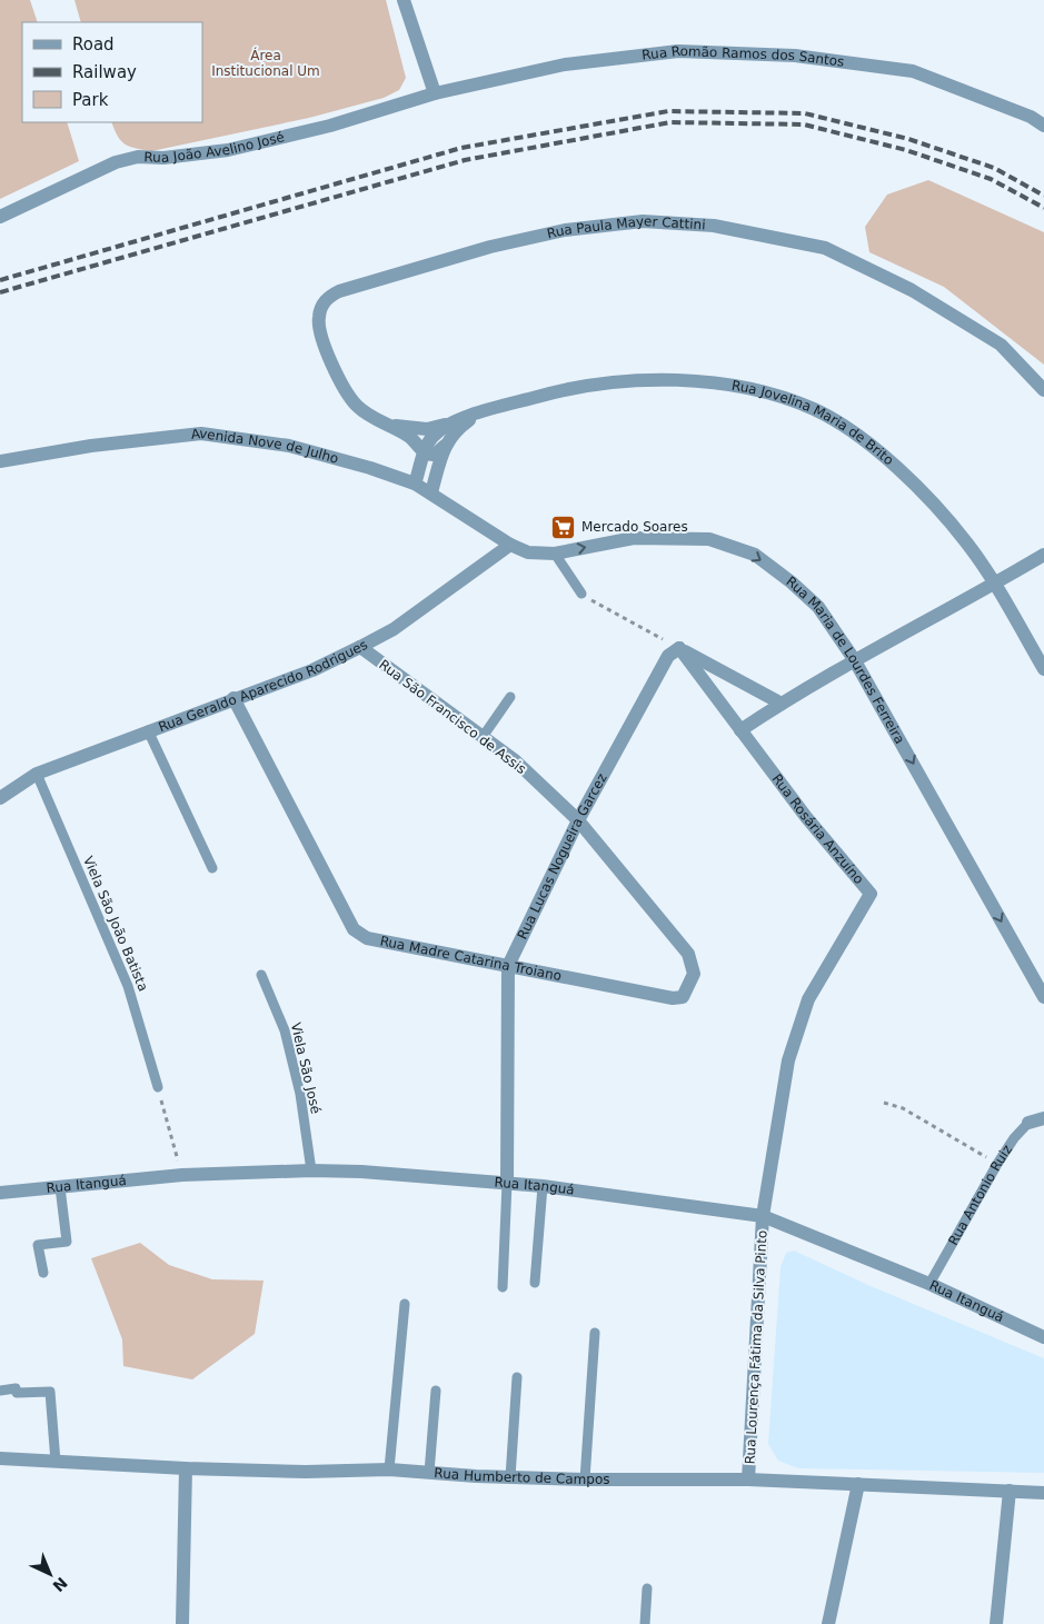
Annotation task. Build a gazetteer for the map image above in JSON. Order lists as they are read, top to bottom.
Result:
{
  "streets": {
    "street": [
      "Rua Romão Ramos dos Santos",
      "Rua João Avelino José",
      "Rua Paula Mayer Cattini",
      "Rua Jovelina Maria de Brito",
      "Avenida Nove de Julho",
      "Rua Maria de Lourdes Ferreira",
      "Rua Geraldo Aparecido Rodrigues",
      "Rua São Francisco de Assis",
      "Rua Rosária Anzuíno",
      "Rua Lucas Nogueira Garcez",
      "Rua Madre Catarina Troiano",
      "Rua Itanguá",
      "Rua Antonio Ruiz",
      "Rua Lourença Fátima da Silva Pinto",
      "Rua Humberto de Campos"
    ],
    "lane": ["Viela São João Batista", "Viela São José"]
  },
  "crossings": [
    ["Rua Romão Ramos dos Santos", "Rua João Avelino José"],
    ["Rua Paula Mayer Cattini", "Rua Jovelina Maria de Brito"],
    ["Rua Jovelina Maria de Brito", "Avenida Nove de Julho"],
    ["Avenida Nove de Julho", "Rua Maria de Lourdes Ferreira"],
    ["Avenida Nove de Julho", "Rua Geraldo Aparecido Rodrigues"],
    ["Rua Maria de Lourdes Ferreira", "Rua Geraldo Aparecido Rodrigues"],
    ["Rua Geraldo Aparecido Rodrigues", "Rua São Francisco de Assis"],
    ["Rua Geraldo Aparecido Rodrigues", "Viela São João Batista"],
    ["Rua Geraldo Aparecido Rodrigues", "Rua Madre Catarina Troiano"],
    ["Rua São Francisco de Assis", "Rua Lucas Nogueira Garcez"],
    ["Rua São Francisco de Assis", "Rua Madre Catarina Troiano"],
    ["Rua Rosária Anzuíno", "Rua Lucas Nogueira Garcez"],
    ["Rua Rosária Anzuíno", "Rua Itanguá"],
    ["Rua Rosária Anzuíno", "Rua Lourença Fátima da Silva Pinto"],
    ["Rua Lucas Nogueira Garcez", "Rua Madre Catarina Troiano"],
    ["Rua Lucas Nogueira Garcez", "Rua Itanguá"],
    ["Viela São José", "Rua Itanguá"],
    ["Rua Itanguá", "Rua Antonio Ruiz"],
    ["Rua Itanguá", "Rua Lourença Fátima da Silva Pinto"],
    ["Rua Lourença Fátima da Silva Pinto", "Rua Humberto de Campos"]
  ],
  "one_way": ["Rua Maria de Lourdes Ferreira"],
  "parks": ["Área Institucional Um"],
  "places": {
    "supermarket": ["Mercado Soares"]
  },
  "legend": ["Road", "Railway", "Park"],
  "north": "bottom right"
}
